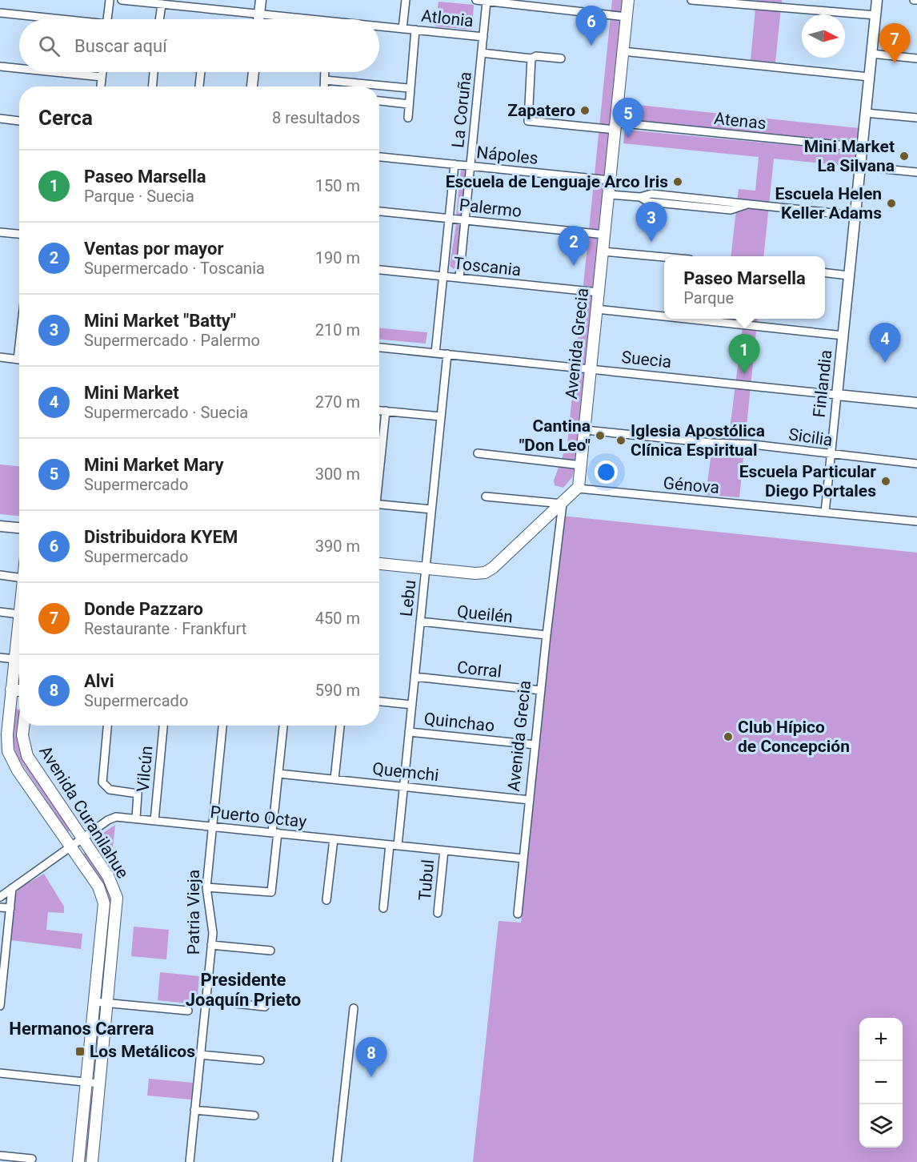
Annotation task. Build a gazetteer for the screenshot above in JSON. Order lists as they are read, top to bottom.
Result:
{
  "streets": {
    "main road": ["Avenida Grecia", "Avenida Curanilahue"],
    "street": [
      "Atlonia",
      "La Coruña",
      "Atenas",
      "Nápoles",
      "Palermo",
      "Toscania",
      "Suecia",
      "Finlandia",
      "Sicilia",
      "Génova",
      "Lebu",
      "Queilén",
      "Corral",
      "Quinchao",
      "Vilcún",
      "Quemchi",
      "Puerto Octay",
      "Tubul",
      "Patria Vieja"
    ]
  },
  "crossings": [
    ["Atlonia", "La Coruña"],
    ["La Coruña", "Nápoles"],
    ["La Coruña", "Palermo"],
    ["La Coruña", "Toscania"],
    ["La Coruña", "Suecia"],
    ["Atenas", "Avenida Grecia"],
    ["Atenas", "Finlandia"],
    ["Nápoles", "Avenida Grecia"],
    ["Palermo", "Avenida Grecia"],
    ["Toscania", "Avenida Grecia"],
    ["Avenida Grecia", "Suecia"],
    ["Avenida Grecia", "Sicilia"],
    ["Avenida Grecia", "Génova"],
    ["Avenida Grecia", "Queilén"],
    ["Avenida Grecia", "Corral"],
    ["Avenida Grecia", "Quinchao"],
    ["Avenida Grecia", "Quemchi"],
    ["Avenida Grecia", "Puerto Octay"],
    ["Suecia", "Finlandia"],
    ["Suecia", "Lebu"],
    ["Finlandia", "Sicilia"],
    ["Finlandia", "Génova"],
    ["Lebu", "Queilén"],
    ["Lebu", "Corral"],
    ["Lebu", "Quinchao"],
    ["Lebu", "Quemchi"],
    ["Lebu", "Puerto Octay"],
    ["Vilcún", "Puerto Octay"],
    ["Avenida Curanilahue", "Puerto Octay"],
    ["Puerto Octay", "Tubul"],
    ["Puerto Octay", "Patria Vieja"]
  ],
  "districts": ["Presidente Joaquín Prieto", "Hermanos Carrera"],
  "places": {
    "other": [
      "Zapatero",
      "Mini Market La Silvana",
      "Escuela de Lenguaje Arco Iris",
      "Escuela Helen Keller Adams",
      "Cantina \"Don Leo\"",
      "Iglesia Apostólica Clínica Espiritual",
      "Escuela Particular Diego Portales",
      "Club Hípico de Concepción"
    ],
    "transit": ["Los Metálicos"]
  },
  "north": "right",
  "page": {
    "pins": [
      "6",
      "7",
      "5",
      "3",
      "2",
      "4",
      "1",
      "8"
    ],
    "search": "Buscar aquí",
    "heading": ["Cerca", "8 resultados"],
    "list": [
      {
        "mark": "1",
        "name": "Paseo Marsella",
        "note": "Parque · Suecia",
        "value": "150 m"
      },
      {
        "mark": "2",
        "name": "Ventas por mayor",
        "note": "Supermercado · Toscania",
        "value": "190 m"
      },
      {
        "mark": "3",
        "name": "Mini Market \"Batty\"",
        "note": "Supermercado · Palermo",
        "value": "210 m"
      },
      {
        "mark": "4",
        "name": "Mini Market",
        "note": "Supermercado · Suecia",
        "value": "270 m"
      },
      {
        "mark": "5",
        "name": "Mini Market Mary",
        "note": "Supermercado",
        "value": "300 m"
      },
      {
        "mark": "6",
        "name": "Distribuidora KYEM",
        "note": "Supermercado",
        "value": "390 m"
      },
      {
        "mark": "7",
        "name": "Donde Pazzaro",
        "note": "Restaurante · Frankfurt",
        "value": "450 m"
      },
      {
        "mark": "8",
        "name": "Alvi",
        "note": "Supermercado",
        "value": "590 m"
      }
    ],
    "popup": ["Paseo Marsella", "Parque"],
    "map_buttons": ["+", "−"]
  }
}
